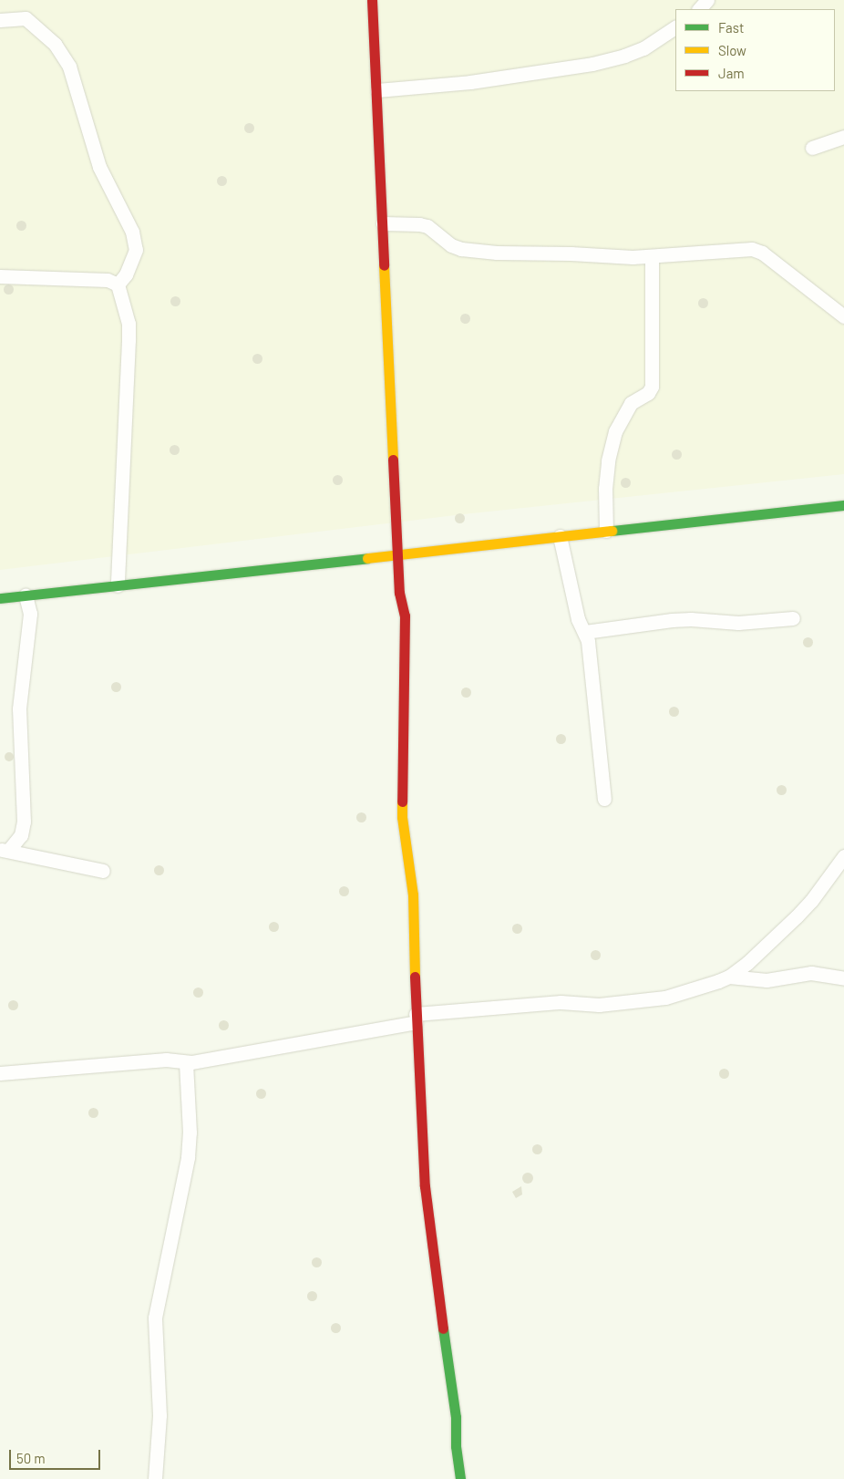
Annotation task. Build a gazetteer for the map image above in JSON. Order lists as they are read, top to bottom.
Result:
{
  "legend": ["Fast", "Slow", "Jam"],
  "scale_bar": "50 m"
}
